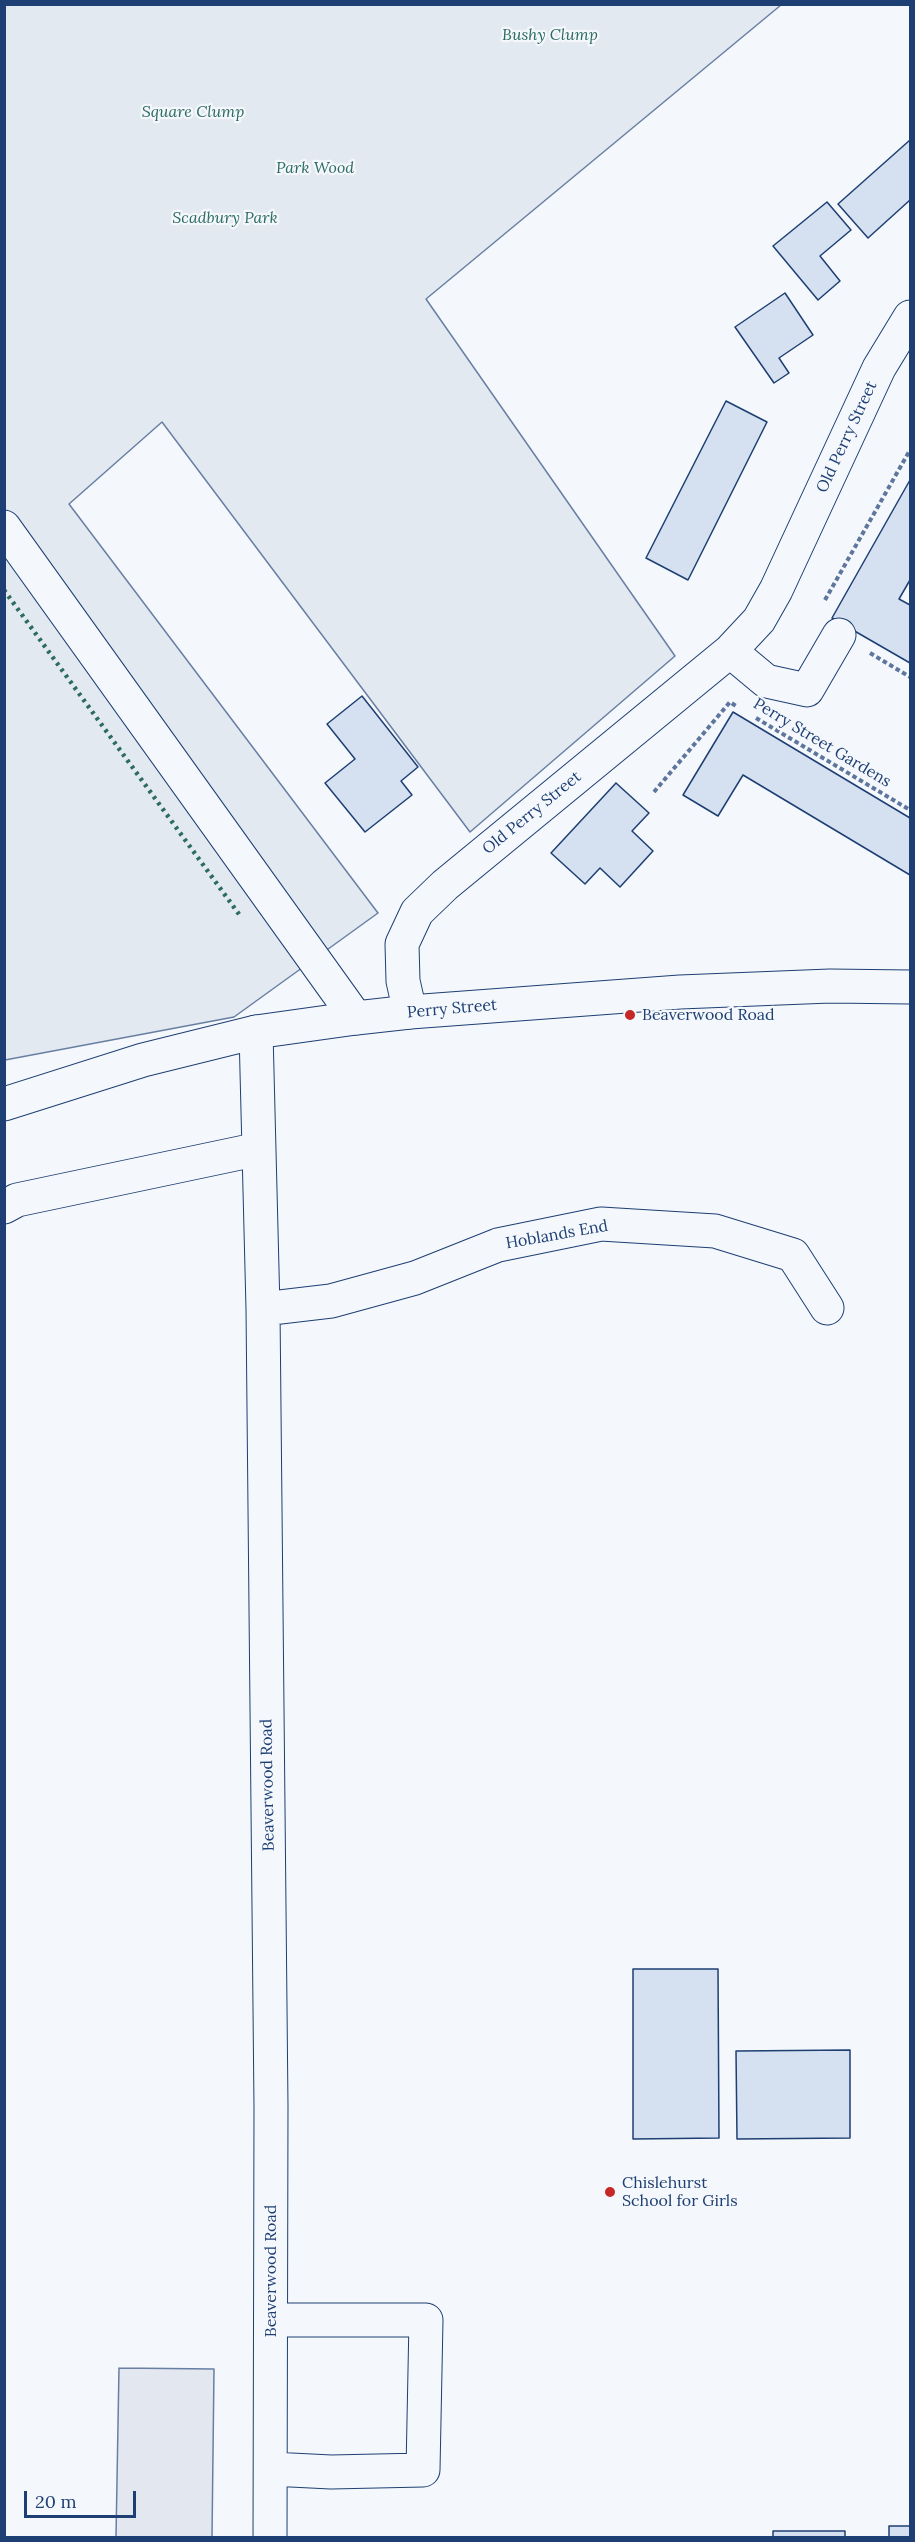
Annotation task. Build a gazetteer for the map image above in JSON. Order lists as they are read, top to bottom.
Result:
{
  "streets": {
    "street": [
      "Old Perry Street",
      "Perry Street",
      "Hoblands End",
      "Beaverwood Road"
    ],
    "path": ["Perry Street Gardens"]
  },
  "crossings": [
    ["Old Perry Street", "Perry Street"],
    ["Perry Street", "Beaverwood Road"],
    ["Hoblands End", "Beaverwood Road"]
  ],
  "parks": [
    "Bushy Clump",
    "Square Clump",
    "Park Wood",
    "Scadbury Park"
  ],
  "places": ["Beaverwood Road", "Chislehurst School for Girls"],
  "scale_bar": "20 m"
}
